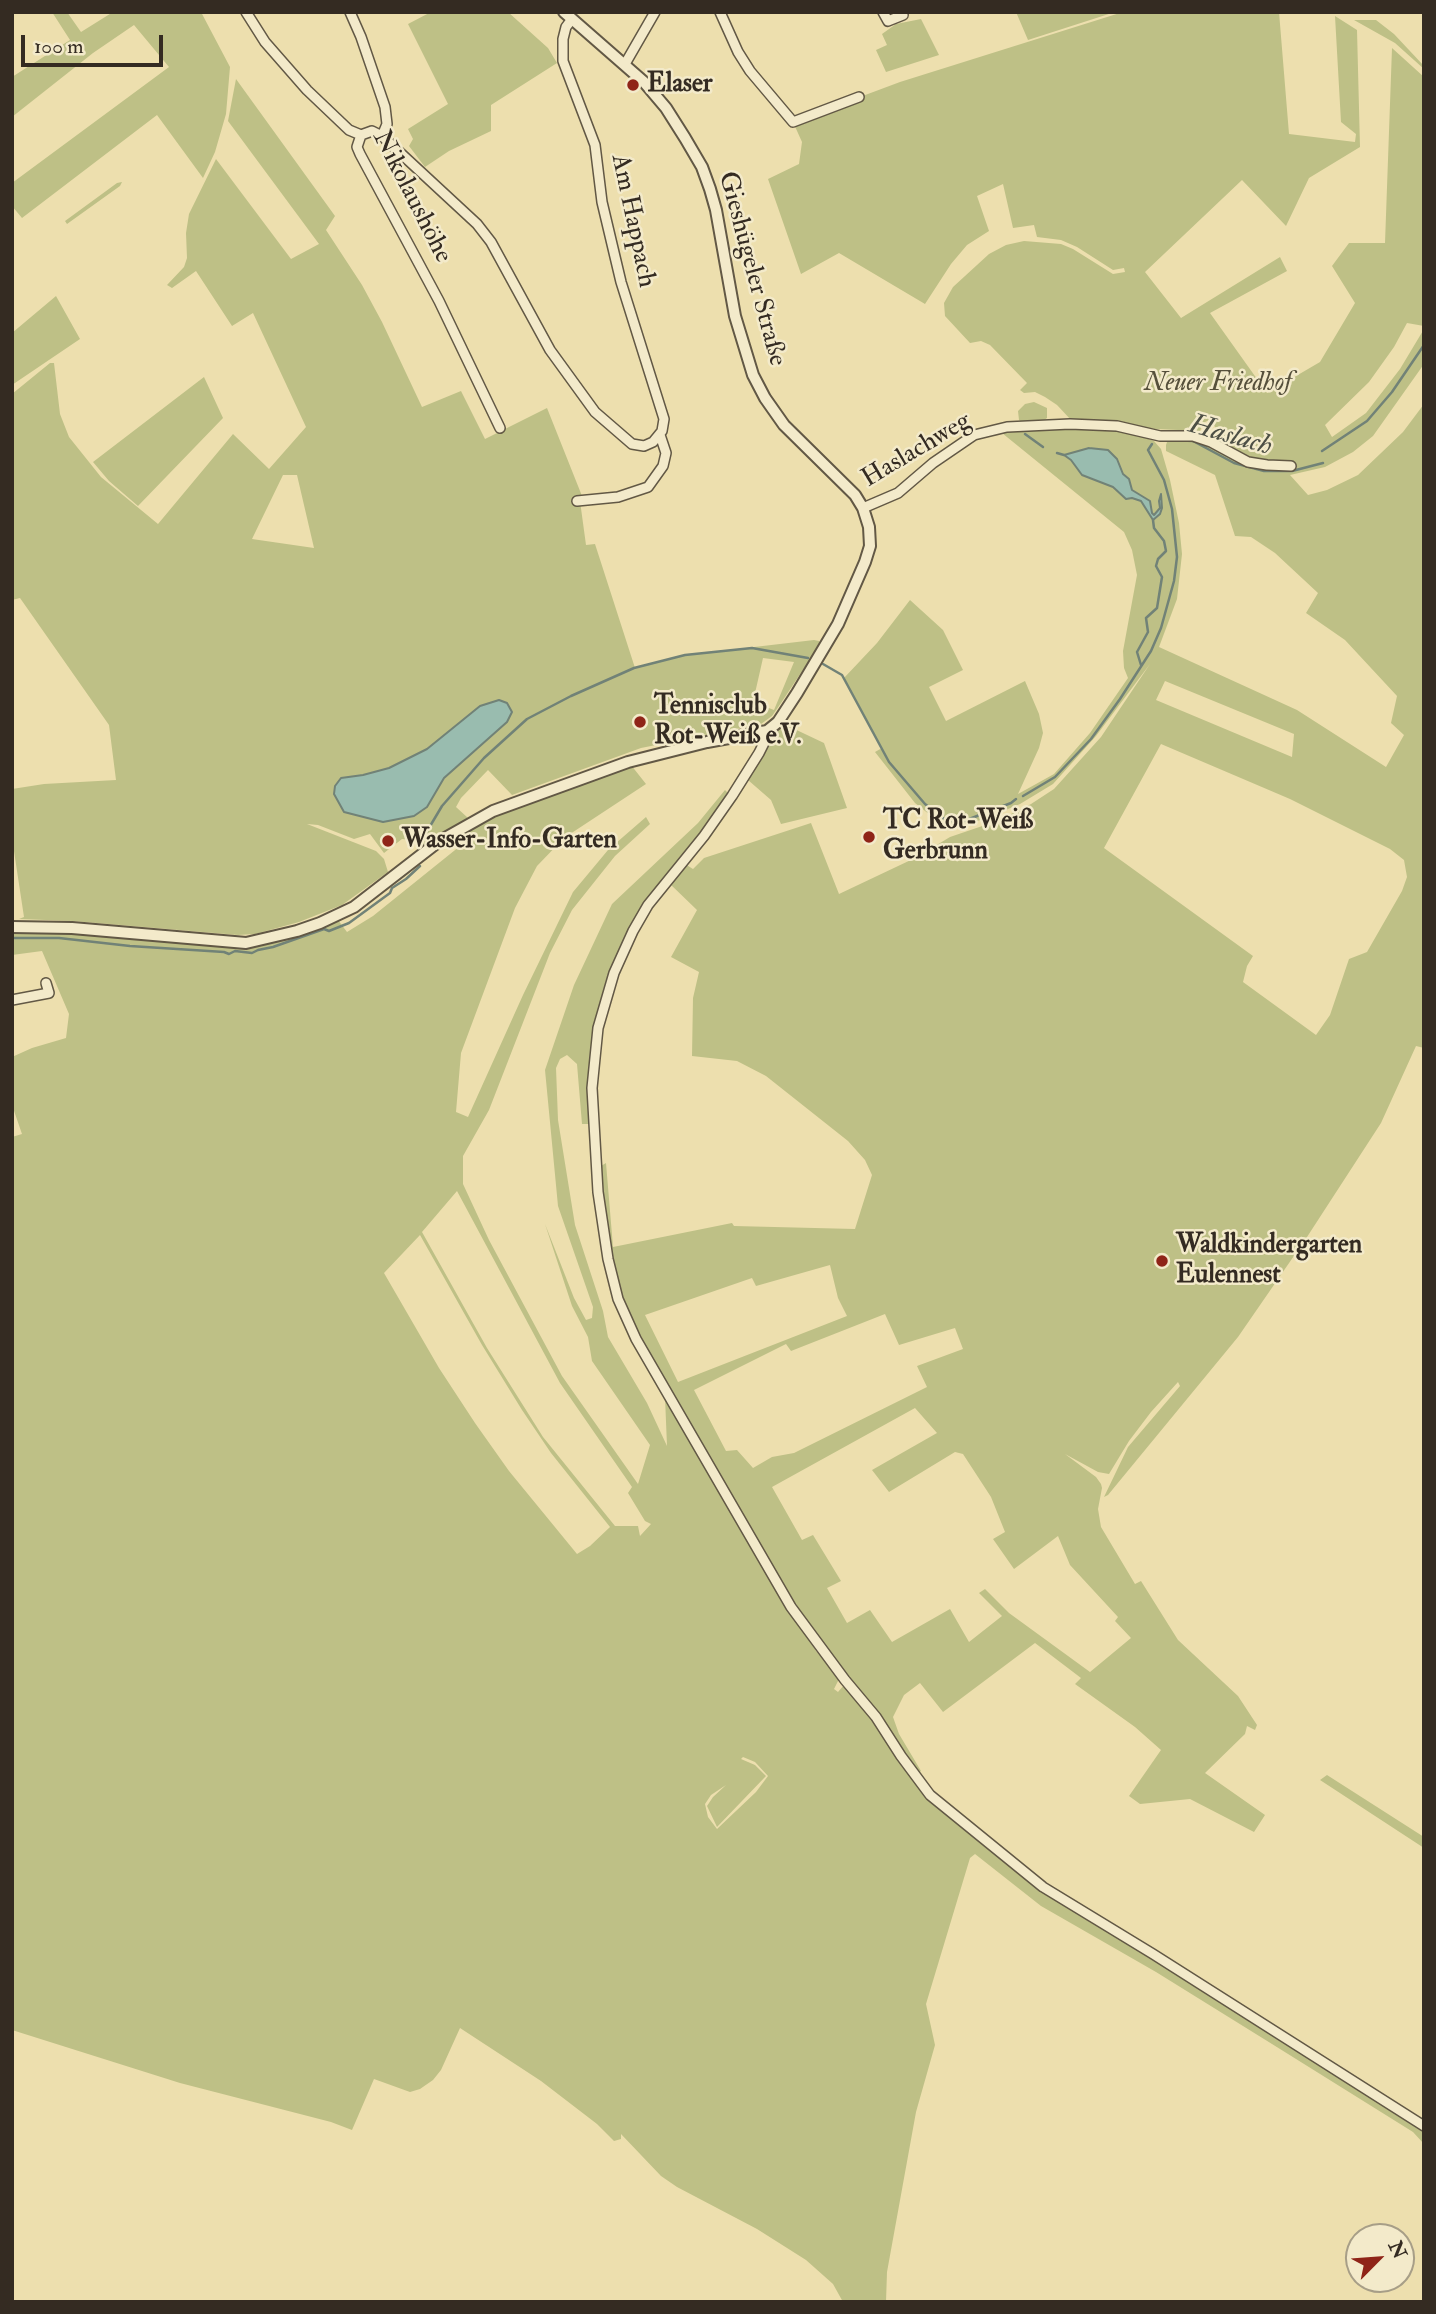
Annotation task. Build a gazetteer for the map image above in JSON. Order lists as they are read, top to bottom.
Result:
{
  "streets": {
    "street": [
      "Nikolaushöhe",
      "Am Happach",
      "Gieshügeler Straße",
      "Haslachweg"
    ]
  },
  "crossings": [
    ["Am Happach", "Gieshügeler Straße"],
    ["Gieshügeler Straße", "Haslachweg"]
  ],
  "water": ["Haslach"],
  "parks": ["Neuer Friedhof"],
  "places": [
    "Elaser",
    "Tennisclub Rot-Weiß e.V.",
    "TC Rot-Weiß Gerbrunn",
    "Wasser-Info-Garten",
    "Waldkindergarten Eulennest"
  ],
  "scale_bar": "100 m",
  "north": "top right"
}
